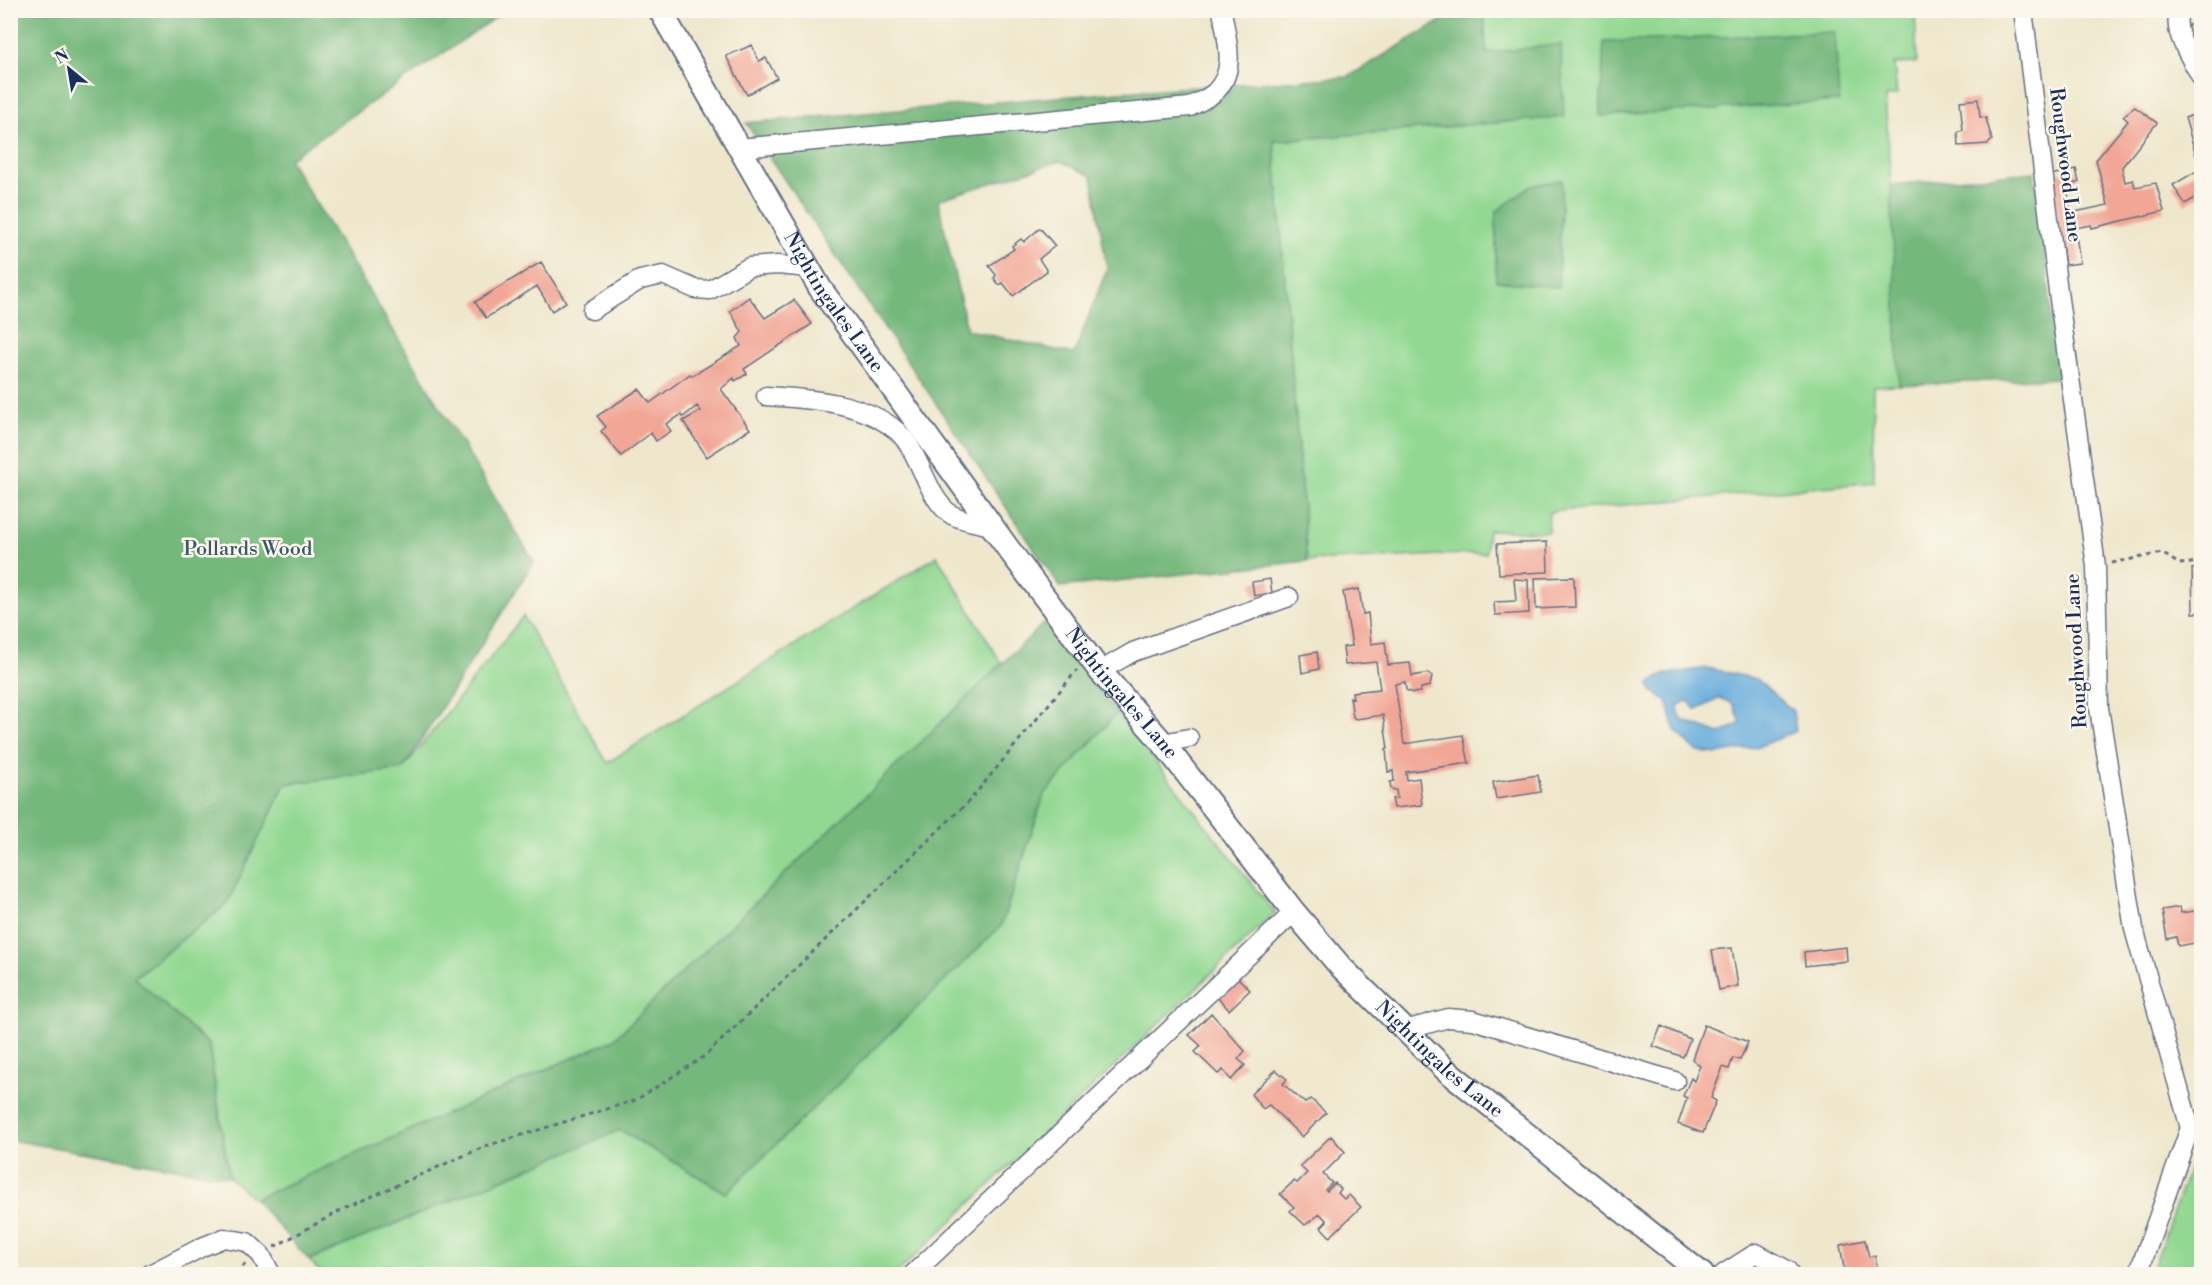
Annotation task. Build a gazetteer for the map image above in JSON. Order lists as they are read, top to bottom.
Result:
{
  "streets": {
    "main road": ["Nightingales Lane"],
    "street": ["Roughwood Lane"]
  },
  "parks": ["Pollards Wood"],
  "north": "top left"
}
